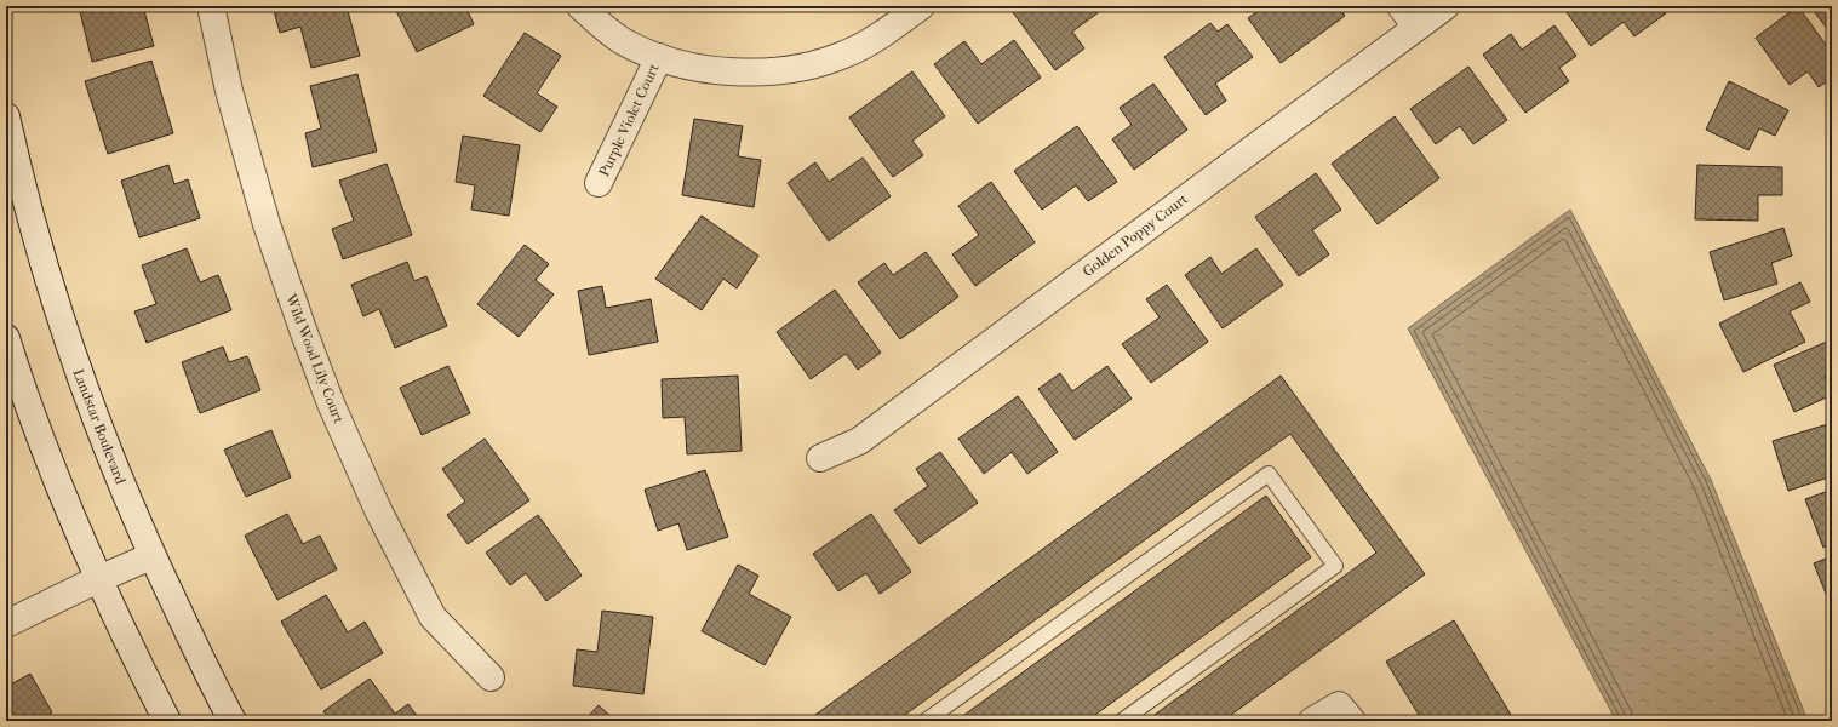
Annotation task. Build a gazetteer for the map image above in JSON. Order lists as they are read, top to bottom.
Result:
{
  "streets": {
    "street": [
      "Purple Violet Court",
      "Golden Poppy Court",
      "Wild Wood Lily Court",
      "Landstar Boulevard"
    ]
  }
}
